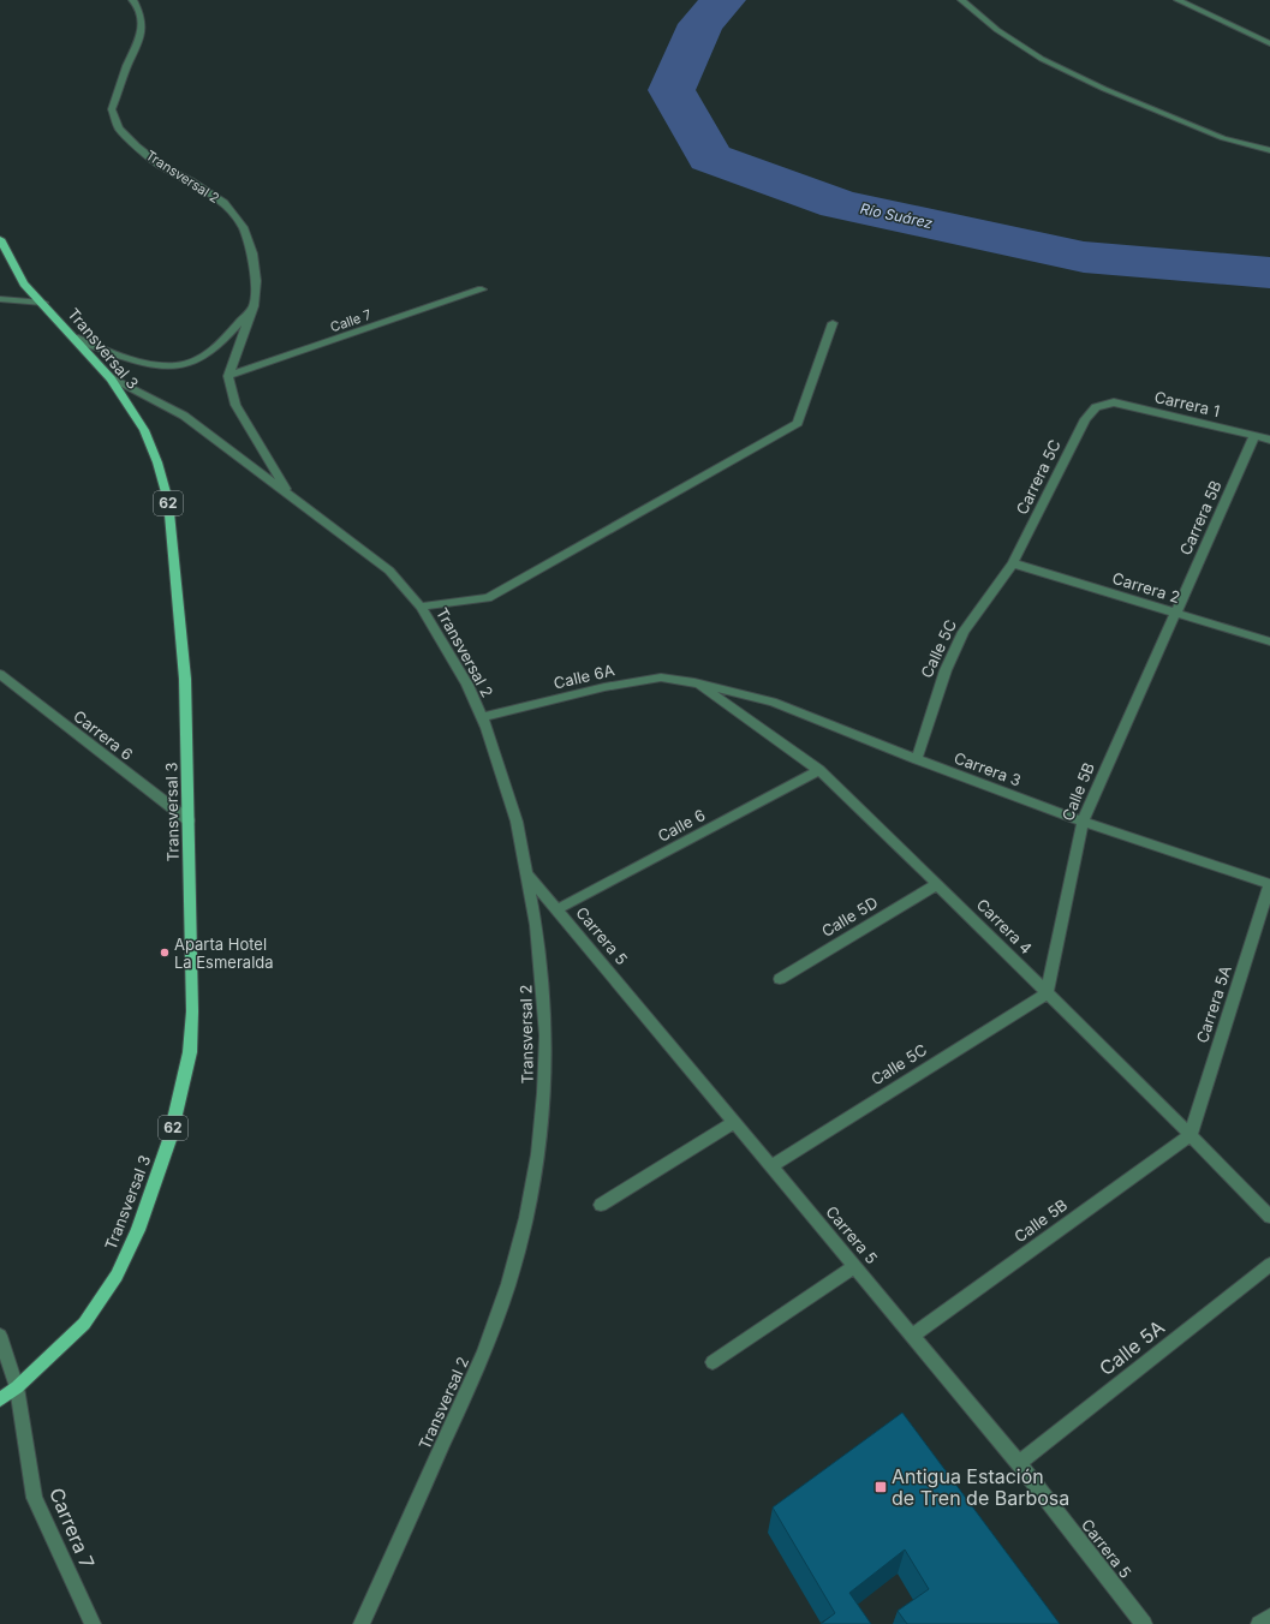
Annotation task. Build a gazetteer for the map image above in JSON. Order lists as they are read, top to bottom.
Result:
{
  "streets": {
    "main road": ["Transversal 3", "62"],
    "street": [
      "Transversal 2",
      "Calle 7",
      "Carrera 1",
      "Carrera 5C",
      "Carrera 5B",
      "Carrera 2",
      "Calle 5C",
      "Calle 6A",
      "Carrera 6",
      "Carrera 3",
      "Calle 5B",
      "Calle 6",
      "Calle 5D",
      "Carrera 4",
      "Carrera 5",
      "Carrera 5A",
      "Calle 5A",
      "Carrera 7"
    ]
  },
  "crossings": [
    ["Transversal 2", "Calle 7"],
    ["Transversal 2", "Transversal 3"],
    ["Transversal 2", "Calle 6A"],
    ["Transversal 2", "Carrera 5"],
    ["Transversal 3", "62"],
    ["Transversal 3", "Carrera 6"],
    ["Transversal 3", "Carrera 7"],
    ["Carrera 1", "Carrera 5C"],
    ["Carrera 1", "Carrera 5B"],
    ["Carrera 5C", "Carrera 2"],
    ["Carrera 5C", "Calle 5C"],
    ["62", "Carrera 7"],
    ["Carrera 5B", "Carrera 2"],
    ["Carrera 5B", "Calle 5B"],
    ["Carrera 2", "Calle 5C"],
    ["Carrera 2", "Calle 5B"],
    ["Calle 5C", "Carrera 3"],
    ["Calle 5C", "Calle 5B"],
    ["Calle 5C", "Carrera 4"],
    ["Calle 5C", "Carrera 5"],
    ["Calle 6A", "Carrera 3"],
    ["Calle 6A", "Carrera 4"],
    ["Carrera 3", "Calle 5B"],
    ["Carrera 3", "Carrera 4"],
    ["Carrera 3", "Carrera 5A"],
    ["Calle 5B", "Carrera 4"],
    ["Calle 5B", "Carrera 5"],
    ["Calle 5B", "Carrera 5A"],
    ["Calle 6", "Carrera 4"],
    ["Calle 6", "Carrera 5"],
    ["Calle 5D", "Carrera 4"],
    ["Carrera 4", "Carrera 5A"],
    ["Carrera 5", "Calle 5A"]
  ],
  "water": ["Río Suárez"],
  "places": {
    "other": ["Aparta Hotel La Esmeralda"],
    "transit": ["Antigua Estación de Tren de Barbosa"]
  }
}
